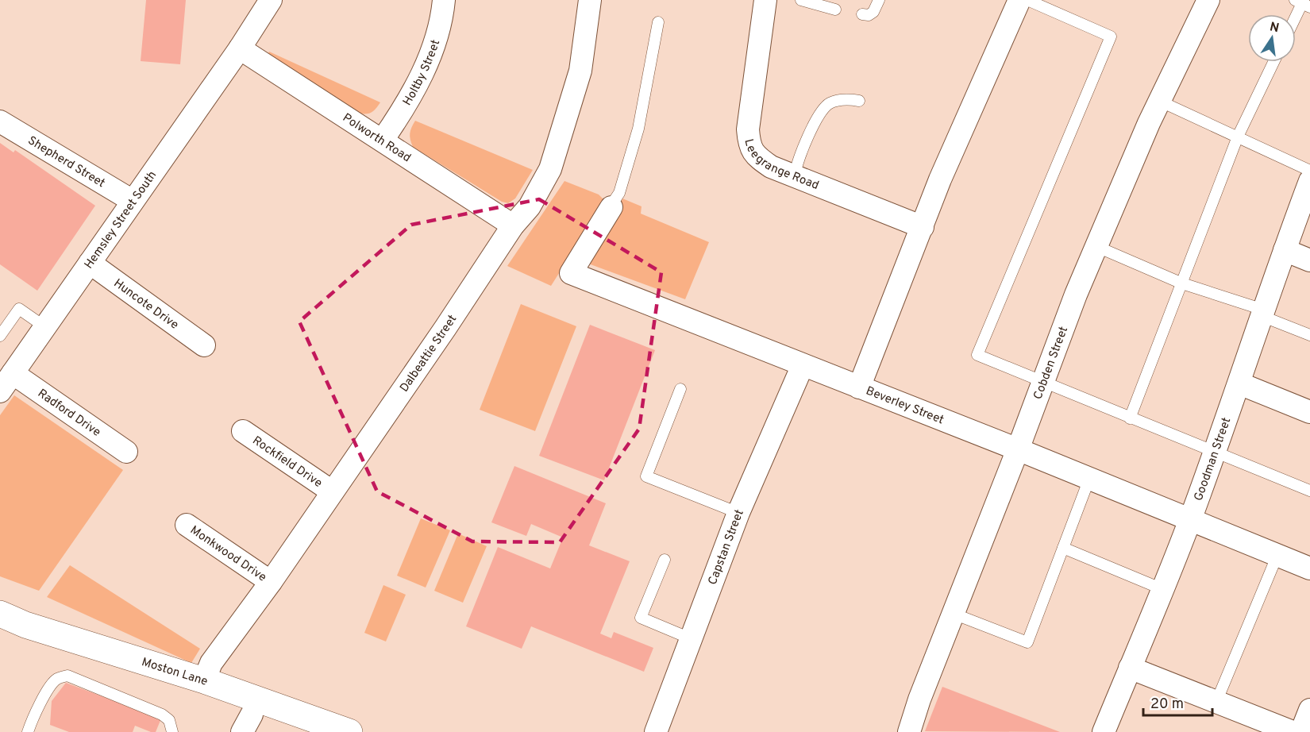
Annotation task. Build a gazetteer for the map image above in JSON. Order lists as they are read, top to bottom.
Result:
{
  "streets": {
    "street": [
      "Holtby Street",
      "Polworth Road",
      "Leegrange Road",
      "Shepherd Street",
      "Hemsley Street South",
      "Huncote Drive",
      "Dalbeattie Street",
      "Cobden Street",
      "Beverley Street",
      "Radford Drive",
      "Goodman Street",
      "Rockfield Drive",
      "Capstan Street",
      "Monkwood Drive",
      "Moston Lane"
    ]
  },
  "crossings": [
    ["Holtby Street", "Polworth Road"],
    ["Polworth Road", "Hemsley Street South"],
    ["Polworth Road", "Dalbeattie Street"],
    ["Shepherd Street", "Hemsley Street South"],
    ["Hemsley Street South", "Huncote Drive"],
    ["Hemsley Street South", "Radford Drive"],
    ["Dalbeattie Street", "Rockfield Drive"],
    ["Dalbeattie Street", "Monkwood Drive"],
    ["Dalbeattie Street", "Moston Lane"],
    ["Cobden Street", "Beverley Street"],
    ["Beverley Street", "Goodman Street"],
    ["Beverley Street", "Capstan Street"]
  ],
  "scale_bar": "20 m",
  "north": "top"
}
